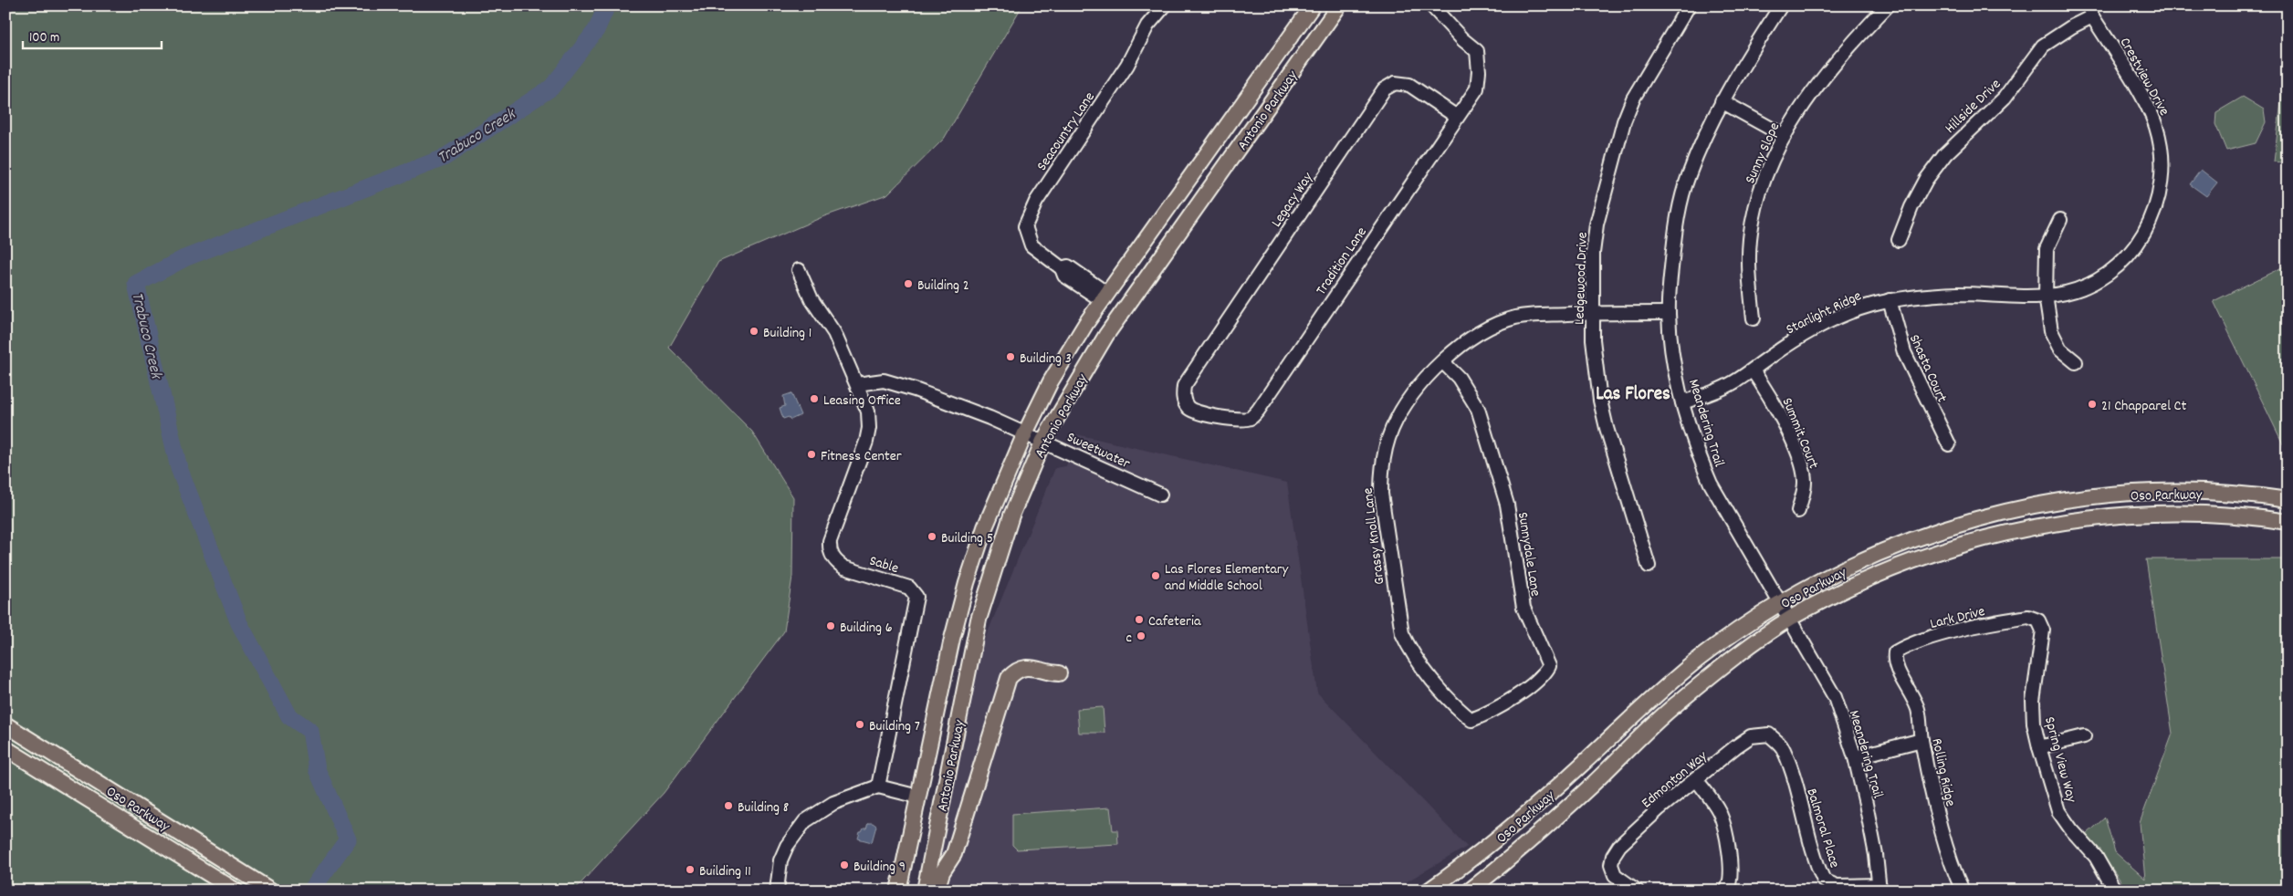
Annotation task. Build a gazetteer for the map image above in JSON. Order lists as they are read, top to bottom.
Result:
{
  "streets": {
    "main road": ["Antonio Parkway", "Oso Parkway"],
    "street": [
      "Crestview Drive",
      "Hillside Drive",
      "Seacountry Lane",
      "Sunny Slope",
      "Legacy Way",
      "Tradition Lane",
      "Ledgewood Drive",
      "Starlight Ridge",
      "Shasta Court",
      "Meandering Trail",
      "Summit Court",
      "Sweetwater",
      "Grassy Knoll Lane",
      "Sunnydale Lane",
      "Sable",
      "Lark Drive",
      "Spring View Way",
      "Rolling Ridge",
      "Edmonton Way",
      "Balmoral Place"
    ]
  },
  "crossings": [
    ["Crestview Drive", "Hillside Drive"],
    ["Crestview Drive", "Starlight Ridge"],
    ["Antonio Parkway", "Seacountry Lane"],
    ["Antonio Parkway", "Sweetwater"],
    ["Legacy Way", "Tradition Lane"],
    ["Ledgewood Drive", "Grassy Knoll Lane"],
    ["Starlight Ridge", "Shasta Court"],
    ["Starlight Ridge", "Meandering Trail"],
    ["Starlight Ridge", "Summit Court"],
    ["Meandering Trail", "Oso Parkway"],
    ["Meandering Trail", "Grassy Knoll Lane"],
    ["Meandering Trail", "Balmoral Place"],
    ["Grassy Knoll Lane", "Sunnydale Lane"],
    ["Lark Drive", "Spring View Way"],
    ["Lark Drive", "Rolling Ridge"],
    ["Edmonton Way", "Balmoral Place"]
  ],
  "districts": ["Las Flores"],
  "water": ["Trabuco Creek"],
  "places": [
    "Building 2",
    "Building 1",
    "Building 3",
    "Leasing Office",
    "21 Chapparel Ct",
    "Fitness Center",
    "Building 5",
    "Las Flores Elementary and Middle School",
    "Cafeteria",
    "Building 6",
    "c",
    "Building 7",
    "Building 8",
    "Building 9",
    "Building 11"
  ],
  "scale_bar": "100 m"
}
